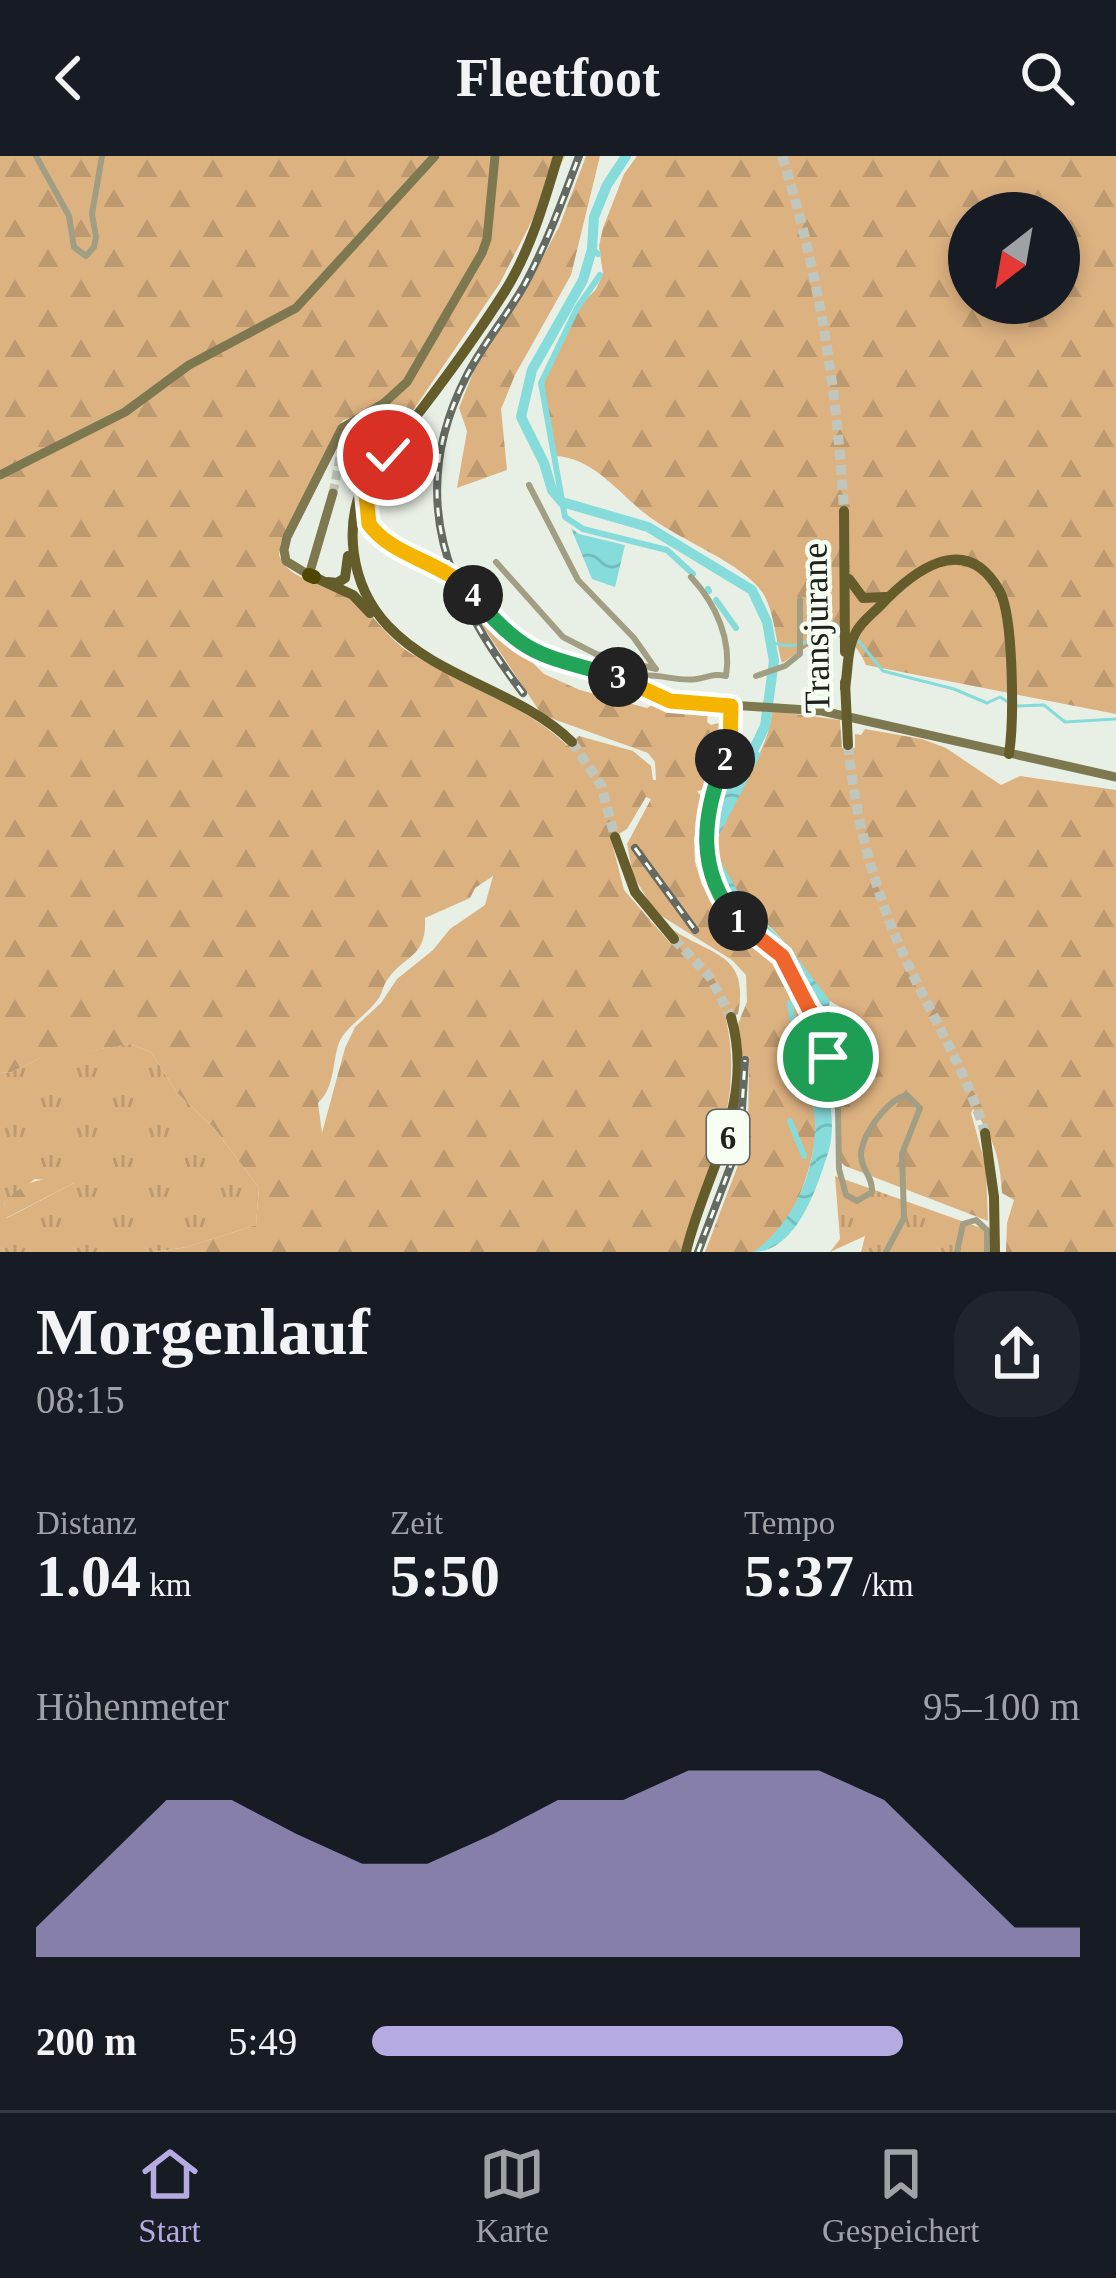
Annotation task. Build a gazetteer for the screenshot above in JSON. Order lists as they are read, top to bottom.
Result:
{
  "streets": {
    "main road": ["Transjurane", "6"]
  },
  "north": "bottom left",
  "page": {
    "header": "Fleetfoot",
    "pins": [
      "4",
      "3",
      "2",
      "1"
    ],
    "heading": ["Morgenlauf", "08:15"],
    "stats": [
      ["Distanz", "1.04 km"],
      ["Zeit", "5:50"],
      ["Tempo", "5:37 /km"]
    ],
    "chart": ["Höhenmeter", "95–100 m"],
    "list": [
      {
        "name": "200 m",
        "note": "5:49"
      }
    ],
    "tabs": ["Start", "Karte", "Gespeichert"]
  }
}
